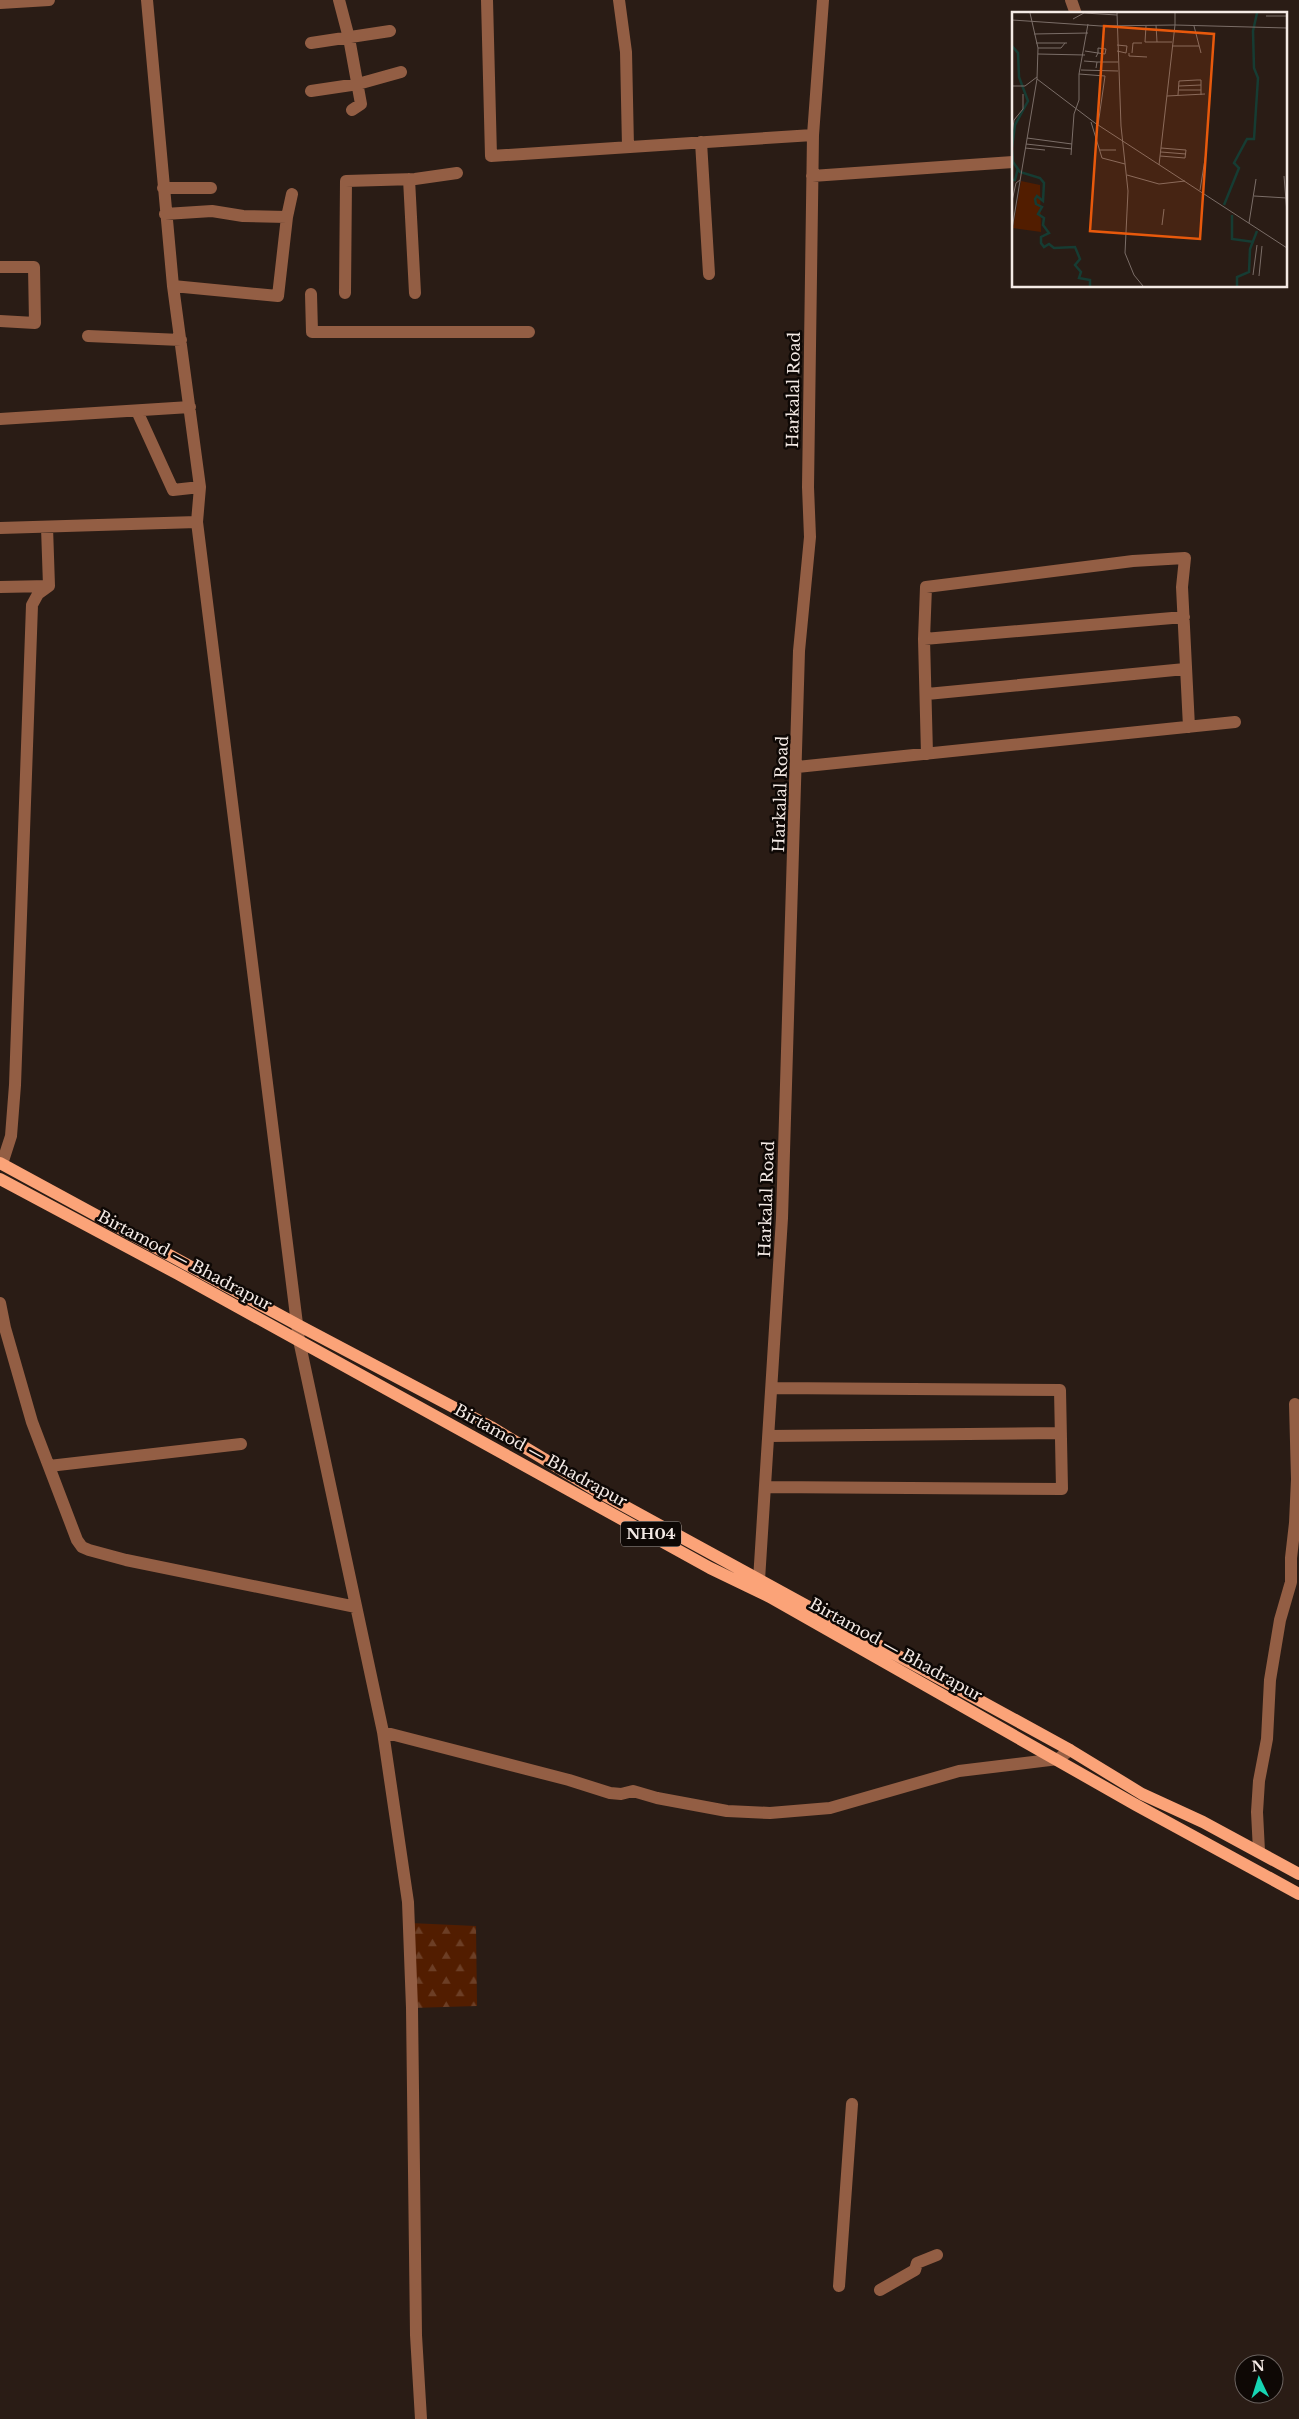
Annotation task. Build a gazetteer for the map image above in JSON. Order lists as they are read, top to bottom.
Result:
{
  "streets": {
    "main road": ["Birtamod — Bhadrapur", "NH04"],
    "street": ["Harkalal Road"]
  },
  "crossings": [
    ["Harkalal Road", "Birtamod — Bhadrapur"]
  ],
  "north": "top"
}
